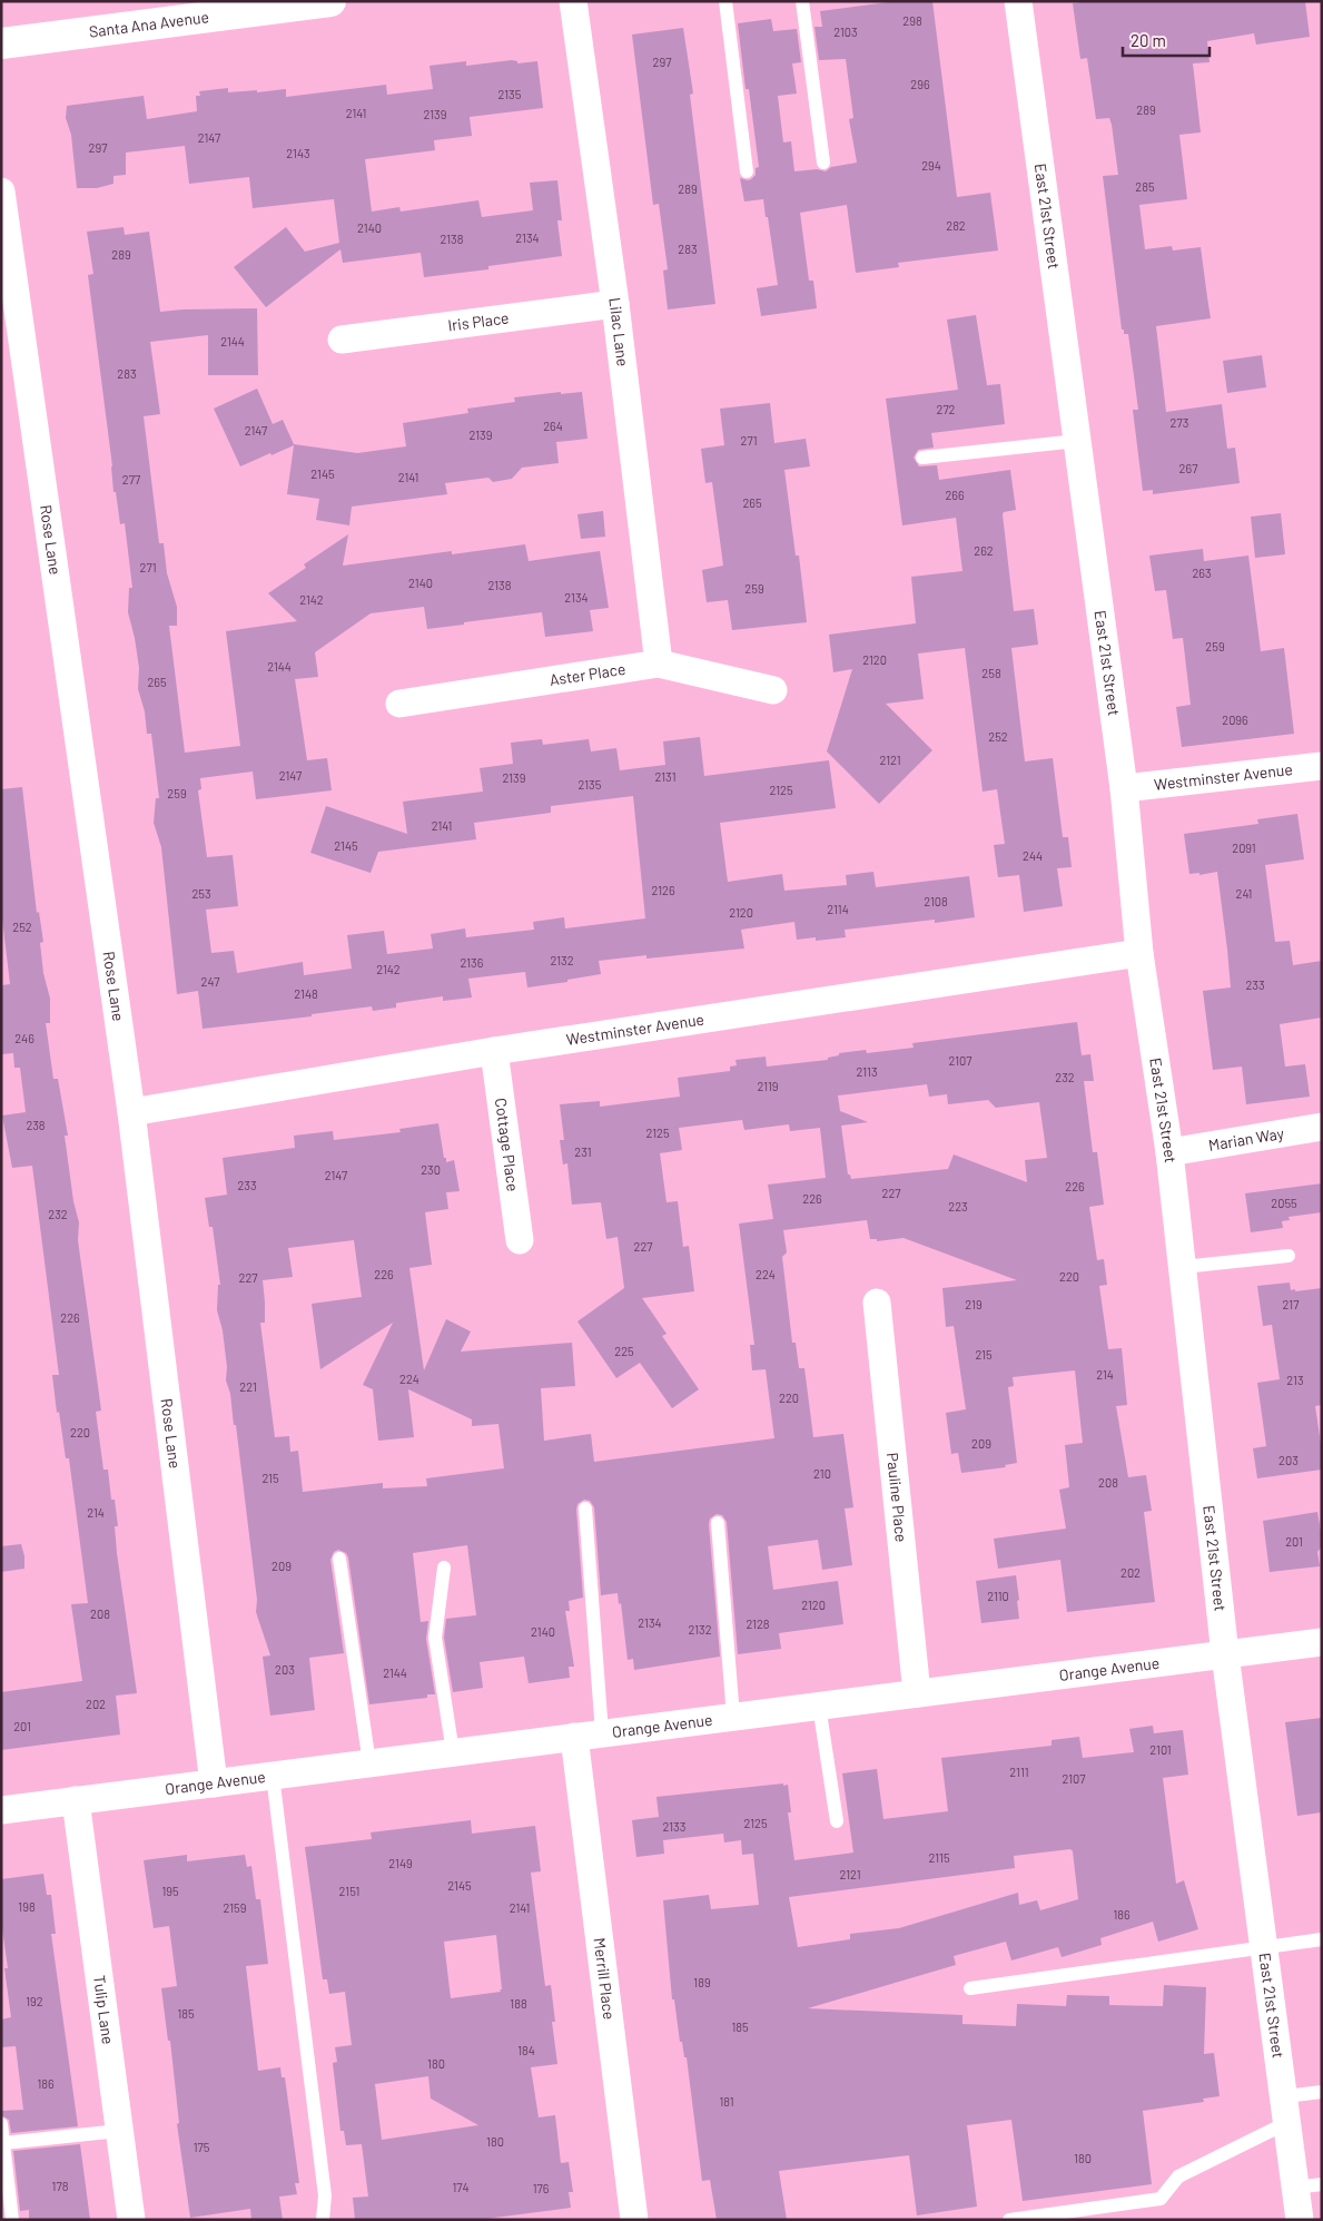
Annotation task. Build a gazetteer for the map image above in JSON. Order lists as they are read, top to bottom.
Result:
{
  "streets": {
    "street": [
      "Santa Ana Avenue",
      "East 21st Street",
      "Iris Place",
      "Lilac Lane",
      "Rose Lane",
      "Aster Place",
      "Westminster Avenue",
      "Marian Way",
      "Cottage Place",
      "Pauline Place",
      "Orange Avenue",
      "Merrill Place",
      "Tulip Lane"
    ]
  },
  "crossings": [
    ["East 21st Street", "Westminster Avenue"],
    ["East 21st Street", "Marian Way"],
    ["East 21st Street", "Orange Avenue"],
    ["Iris Place", "Lilac Lane"],
    ["Lilac Lane", "Aster Place"],
    ["Rose Lane", "Westminster Avenue"],
    ["Rose Lane", "Orange Avenue"],
    ["Westminster Avenue", "Cottage Place"],
    ["Pauline Place", "Orange Avenue"],
    ["Orange Avenue", "Merrill Place"],
    ["Orange Avenue", "Tulip Lane"]
  ],
  "house_numbers": [
    "298",
    "2103",
    "297",
    "296",
    "2135",
    "289",
    "2141",
    "2139",
    "2147",
    "297",
    "2143",
    "294",
    "285",
    "289",
    "282",
    "2140",
    "2134",
    "2138",
    "283",
    "289",
    "2144",
    "283",
    "272",
    "273",
    "264",
    "2147",
    "2139",
    "271",
    "267",
    "2145",
    "2141",
    "277",
    "266",
    "265",
    "262",
    "271",
    "263",
    "2140",
    "2138",
    "259",
    "2134",
    "2142",
    "259",
    "2120",
    "2144",
    "258",
    "265",
    "2096",
    "252",
    "2121",
    "2147",
    "2131",
    "2139",
    "2135",
    "2125",
    "259",
    "2141",
    "2145",
    "2091",
    "244",
    "2126",
    "253",
    "241",
    "2108",
    "2114",
    "2120",
    "252",
    "2132",
    "2136",
    "2142",
    "247",
    "233",
    "2148",
    "246",
    "2107",
    "2113",
    "232",
    "2119",
    "238",
    "2125",
    "231",
    "230",
    "2147",
    "233",
    "226",
    "227",
    "226",
    "2055",
    "223",
    "232",
    "227",
    "226",
    "224",
    "220",
    "227",
    "219",
    "217",
    "226",
    "225",
    "215",
    "214",
    "224",
    "213",
    "221",
    "220",
    "220",
    "209",
    "203",
    "210",
    "215",
    "208",
    "214",
    "201",
    "209",
    "202",
    "2110",
    "2120",
    "208",
    "2134",
    "2128",
    "2132",
    "2140",
    "203",
    "2144",
    "202",
    "201",
    "2101",
    "2111",
    "2107",
    "2125",
    "2133",
    "2115",
    "2149",
    "2121",
    "2145",
    "195",
    "2151",
    "198",
    "2159",
    "2141",
    "186",
    "189",
    "192",
    "188",
    "185",
    "185",
    "184",
    "180",
    "186",
    "181",
    "180",
    "175",
    "180",
    "178",
    "174",
    "176"
  ],
  "scale_bar": "20 m"
}
